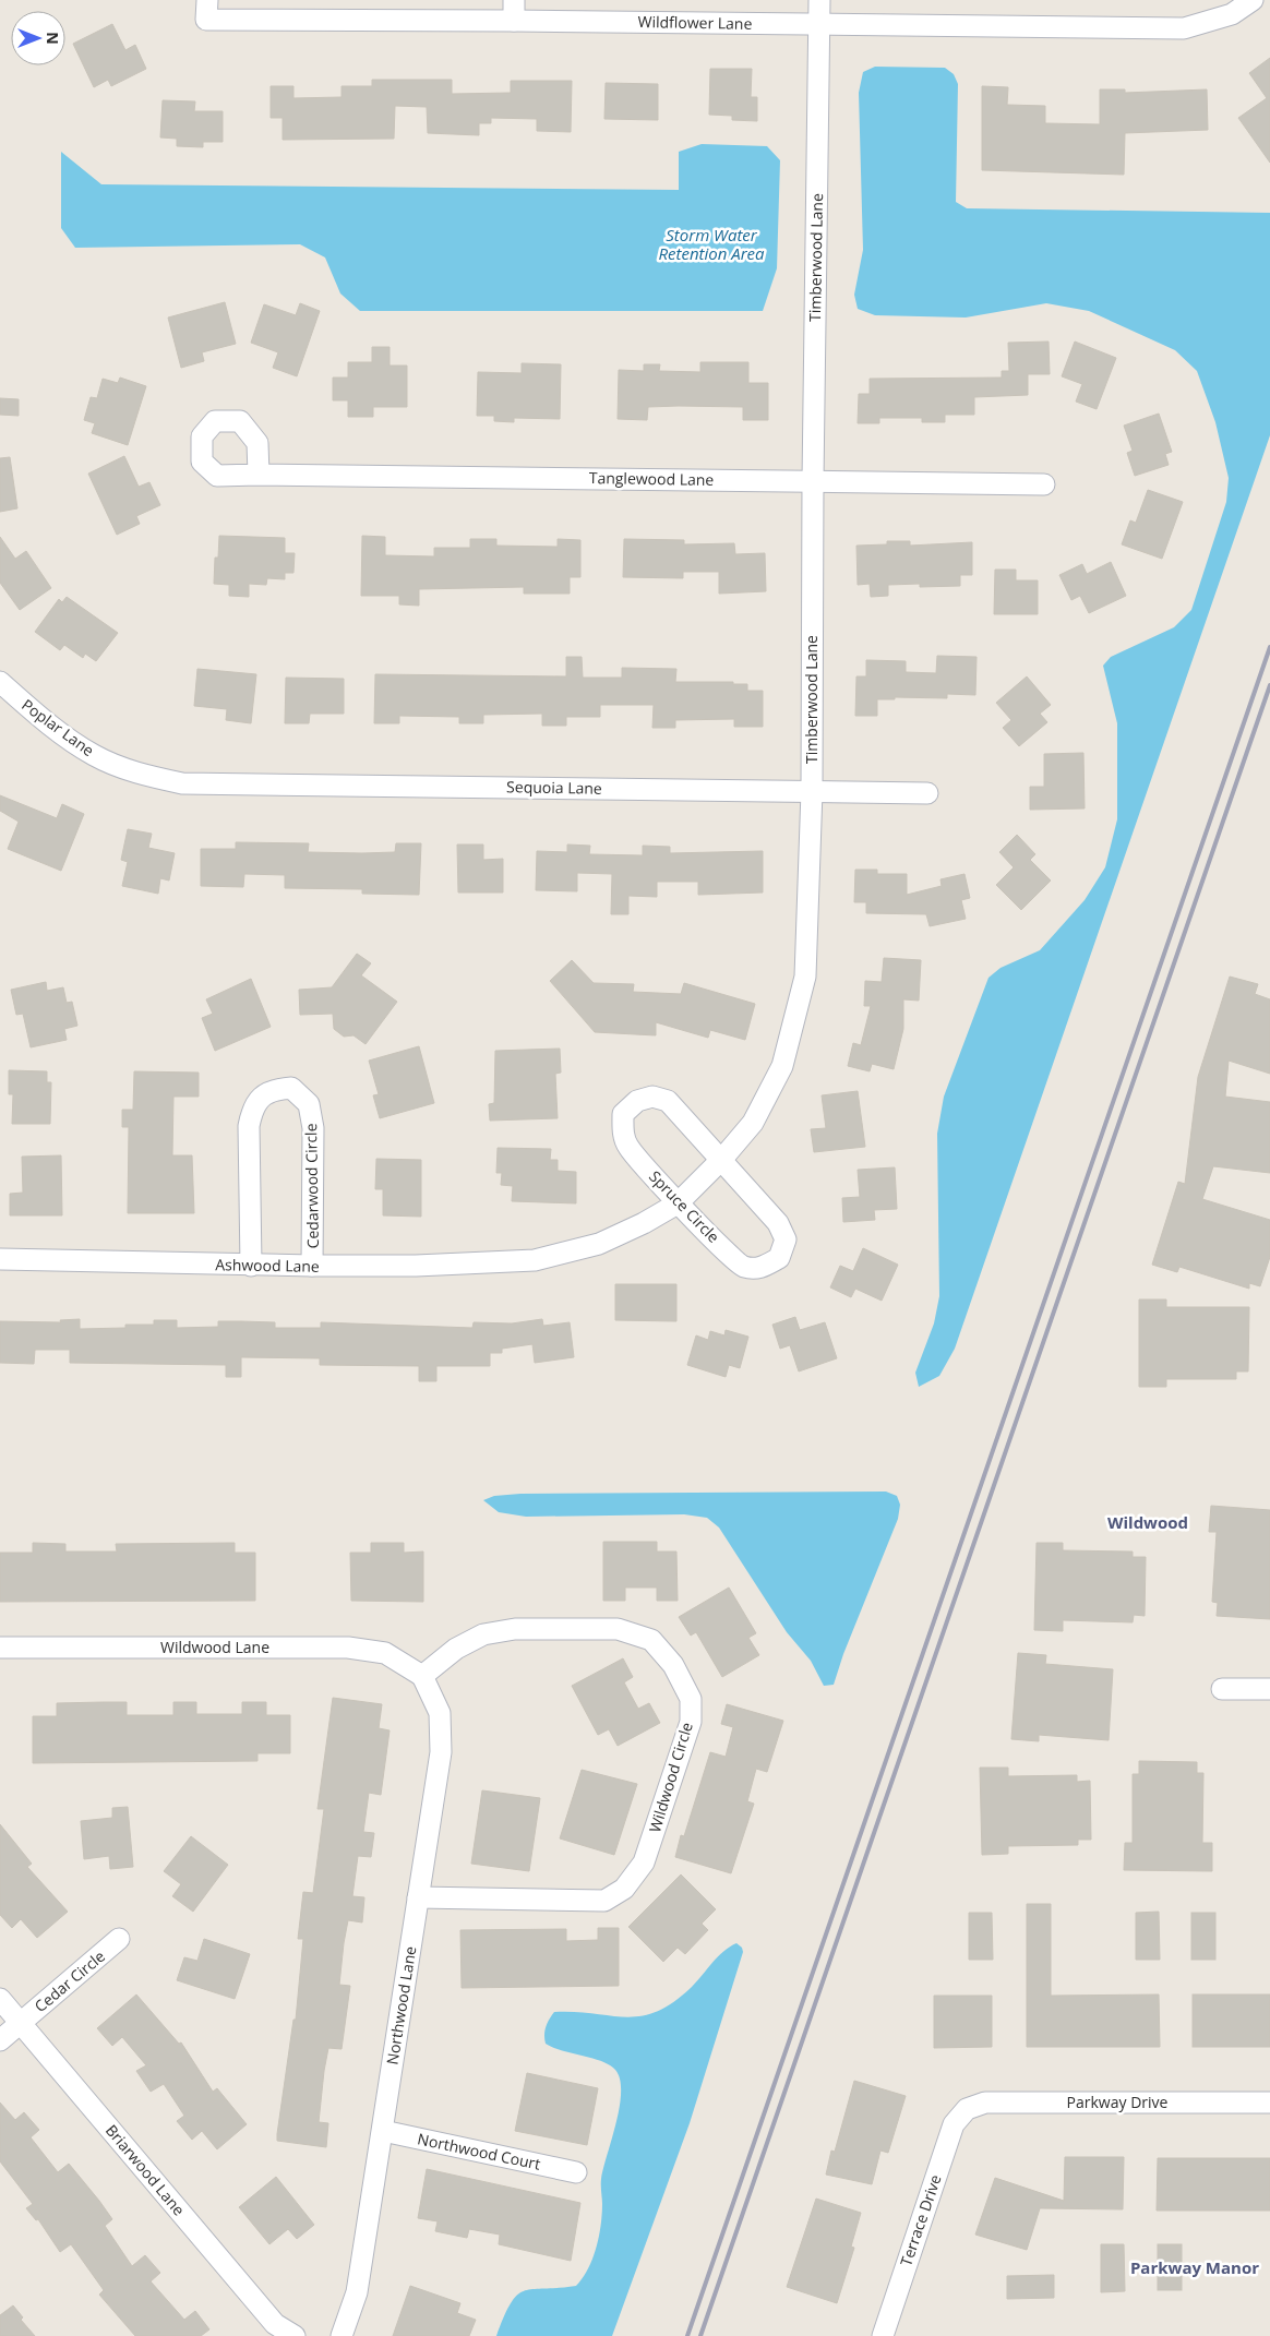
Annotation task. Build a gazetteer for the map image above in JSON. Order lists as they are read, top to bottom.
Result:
{
  "streets": {
    "street": [
      "Wildflower Lane",
      "Timberwood Lane",
      "Tanglewood Lane",
      "Poplar Lane",
      "Sequoia Lane",
      "Cedarwood Circle",
      "Spruce Circle",
      "Ashwood Lane",
      "Wildwood Lane",
      "Wildwood Circle",
      "Cedar Circle",
      "Northwood Lane",
      "Parkway Drive",
      "Northwood Court",
      "Briarwood Lane",
      "Terrace Drive"
    ]
  },
  "crossings": [
    ["Wildflower Lane", "Timberwood Lane"],
    ["Timberwood Lane", "Tanglewood Lane"],
    ["Timberwood Lane", "Sequoia Lane"],
    ["Timberwood Lane", "Spruce Circle"],
    ["Timberwood Lane", "Ashwood Lane"],
    ["Poplar Lane", "Sequoia Lane"],
    ["Cedarwood Circle", "Ashwood Lane"],
    ["Wildwood Lane", "Wildwood Circle"],
    ["Wildwood Lane", "Northwood Lane"],
    ["Wildwood Circle", "Northwood Lane"],
    ["Cedar Circle", "Briarwood Lane"],
    ["Northwood Lane", "Northwood Court"],
    ["Parkway Drive", "Terrace Drive"]
  ],
  "districts": ["Wildwood", "Parkway Manor"],
  "water": ["Storm Water Retention Area"],
  "north": "right"
}
